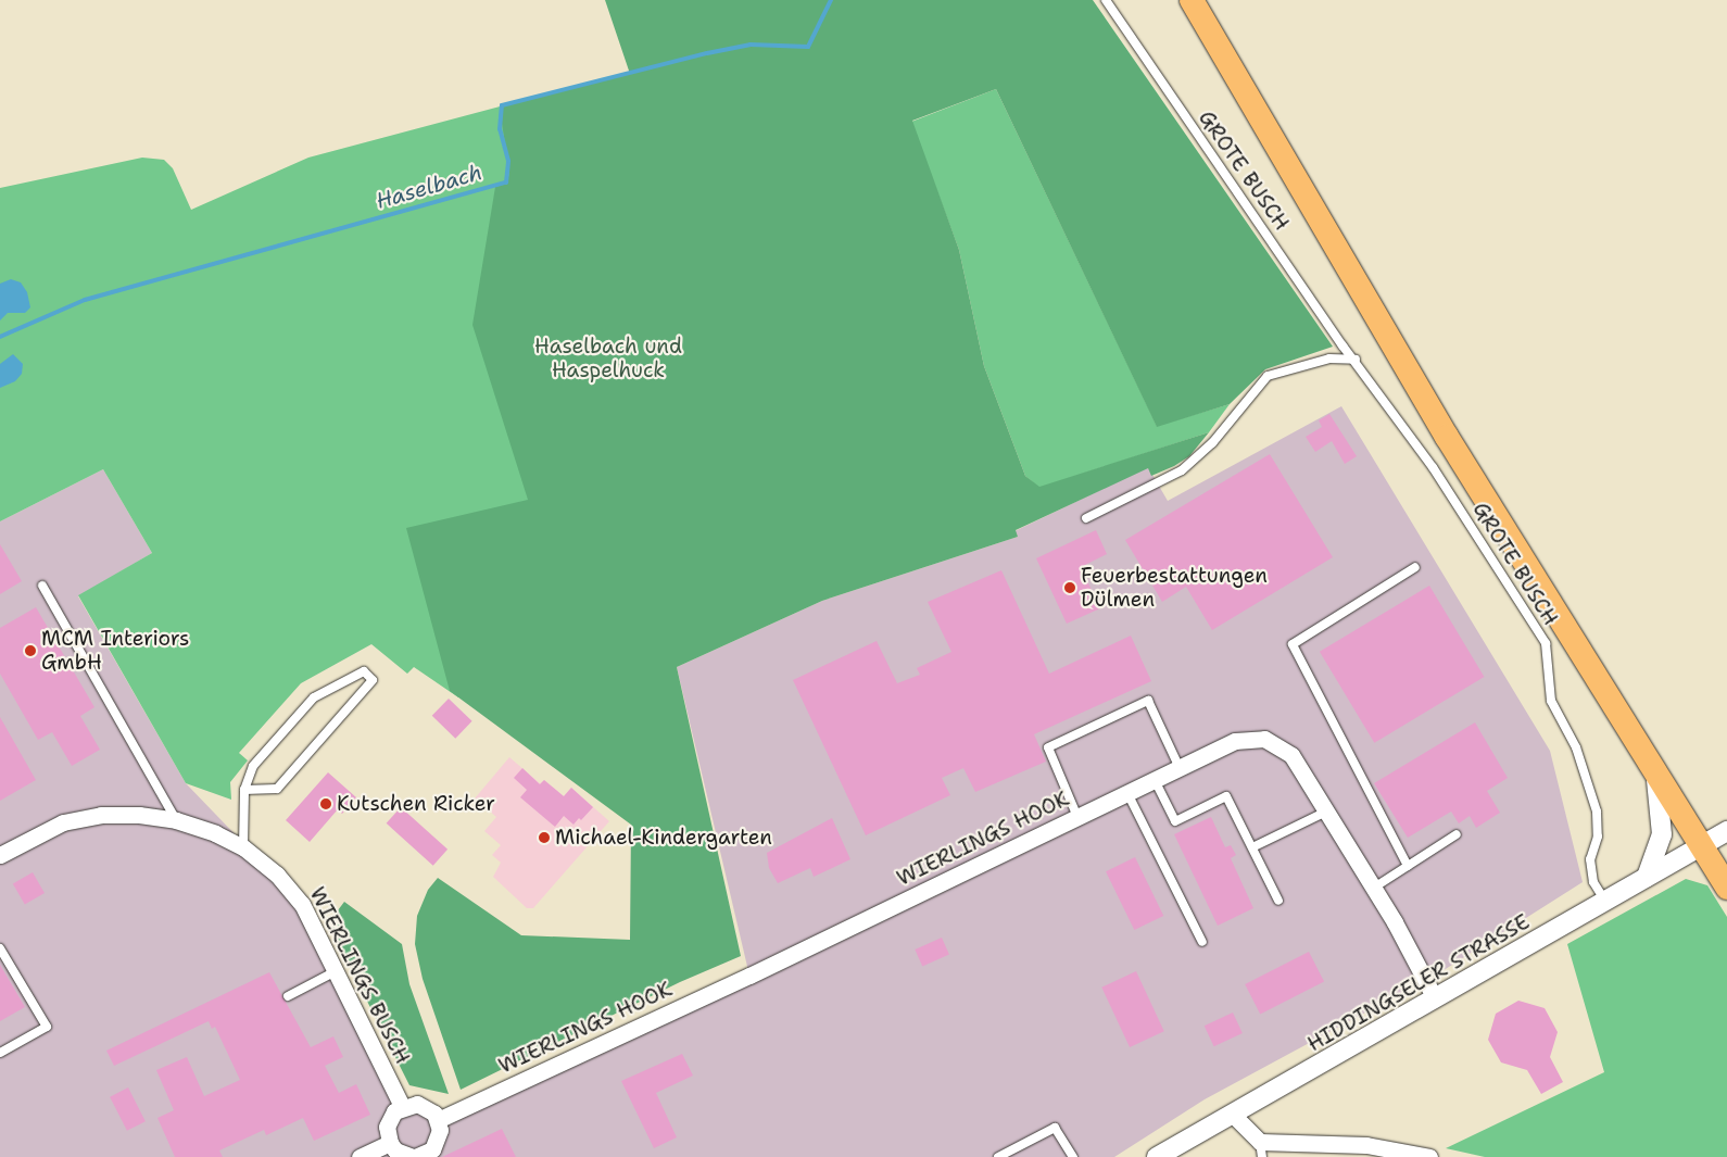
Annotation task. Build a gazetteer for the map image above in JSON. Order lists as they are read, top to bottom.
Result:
{
  "streets": {
    "street": ["WIERLINGS HOOK", "WIERLINGS BUSCH", "HIDDINGSELER STRASSE"],
    "lane": ["GROTE BUSCH"]
  },
  "crossings": [
    ["GROTE BUSCH", "HIDDINGSELER STRASSE"],
    ["WIERLINGS HOOK", "WIERLINGS BUSCH"],
    ["WIERLINGS HOOK", "HIDDINGSELER STRASSE"]
  ],
  "water": ["Haselbach"],
  "parks": ["Haselbach und Haspelhuck"],
  "places": [
    "Feuerbestattungen Dülmen",
    "MCM Interiors GmbH",
    "Kutschen Ricker",
    "Michael-Kindergarten"
  ]
}
